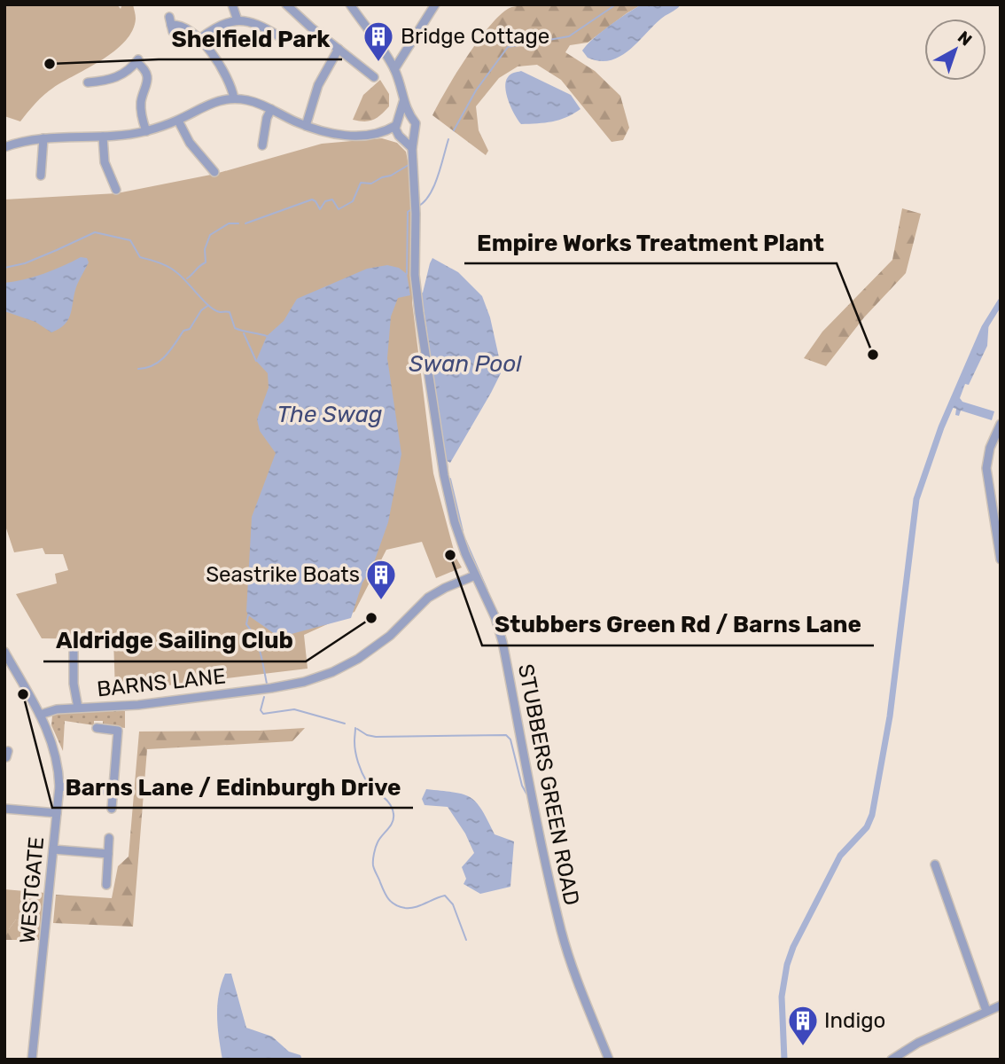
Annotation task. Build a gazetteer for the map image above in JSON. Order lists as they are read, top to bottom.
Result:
{
  "streets": {
    "street": ["BARNS LANE", "STUBBERS GREEN ROAD", "WESTGATE"]
  },
  "crossings": [
    ["BARNS LANE", "STUBBERS GREEN ROAD"],
    ["BARNS LANE", "WESTGATE"]
  ],
  "water": ["Swan Pool", "The Swag"],
  "places": {
    "building": ["Bridge Cottage", "Seastrike Boats", "Indigo"],
    "other": [
      "Shelfield Park",
      "Empire Works Treatment Plant",
      "Stubbers Green Rd / Barns Lane",
      "Aldridge Sailing Club",
      "Barns Lane / Edinburgh Drive"
    ]
  },
  "north": "top right"
}
